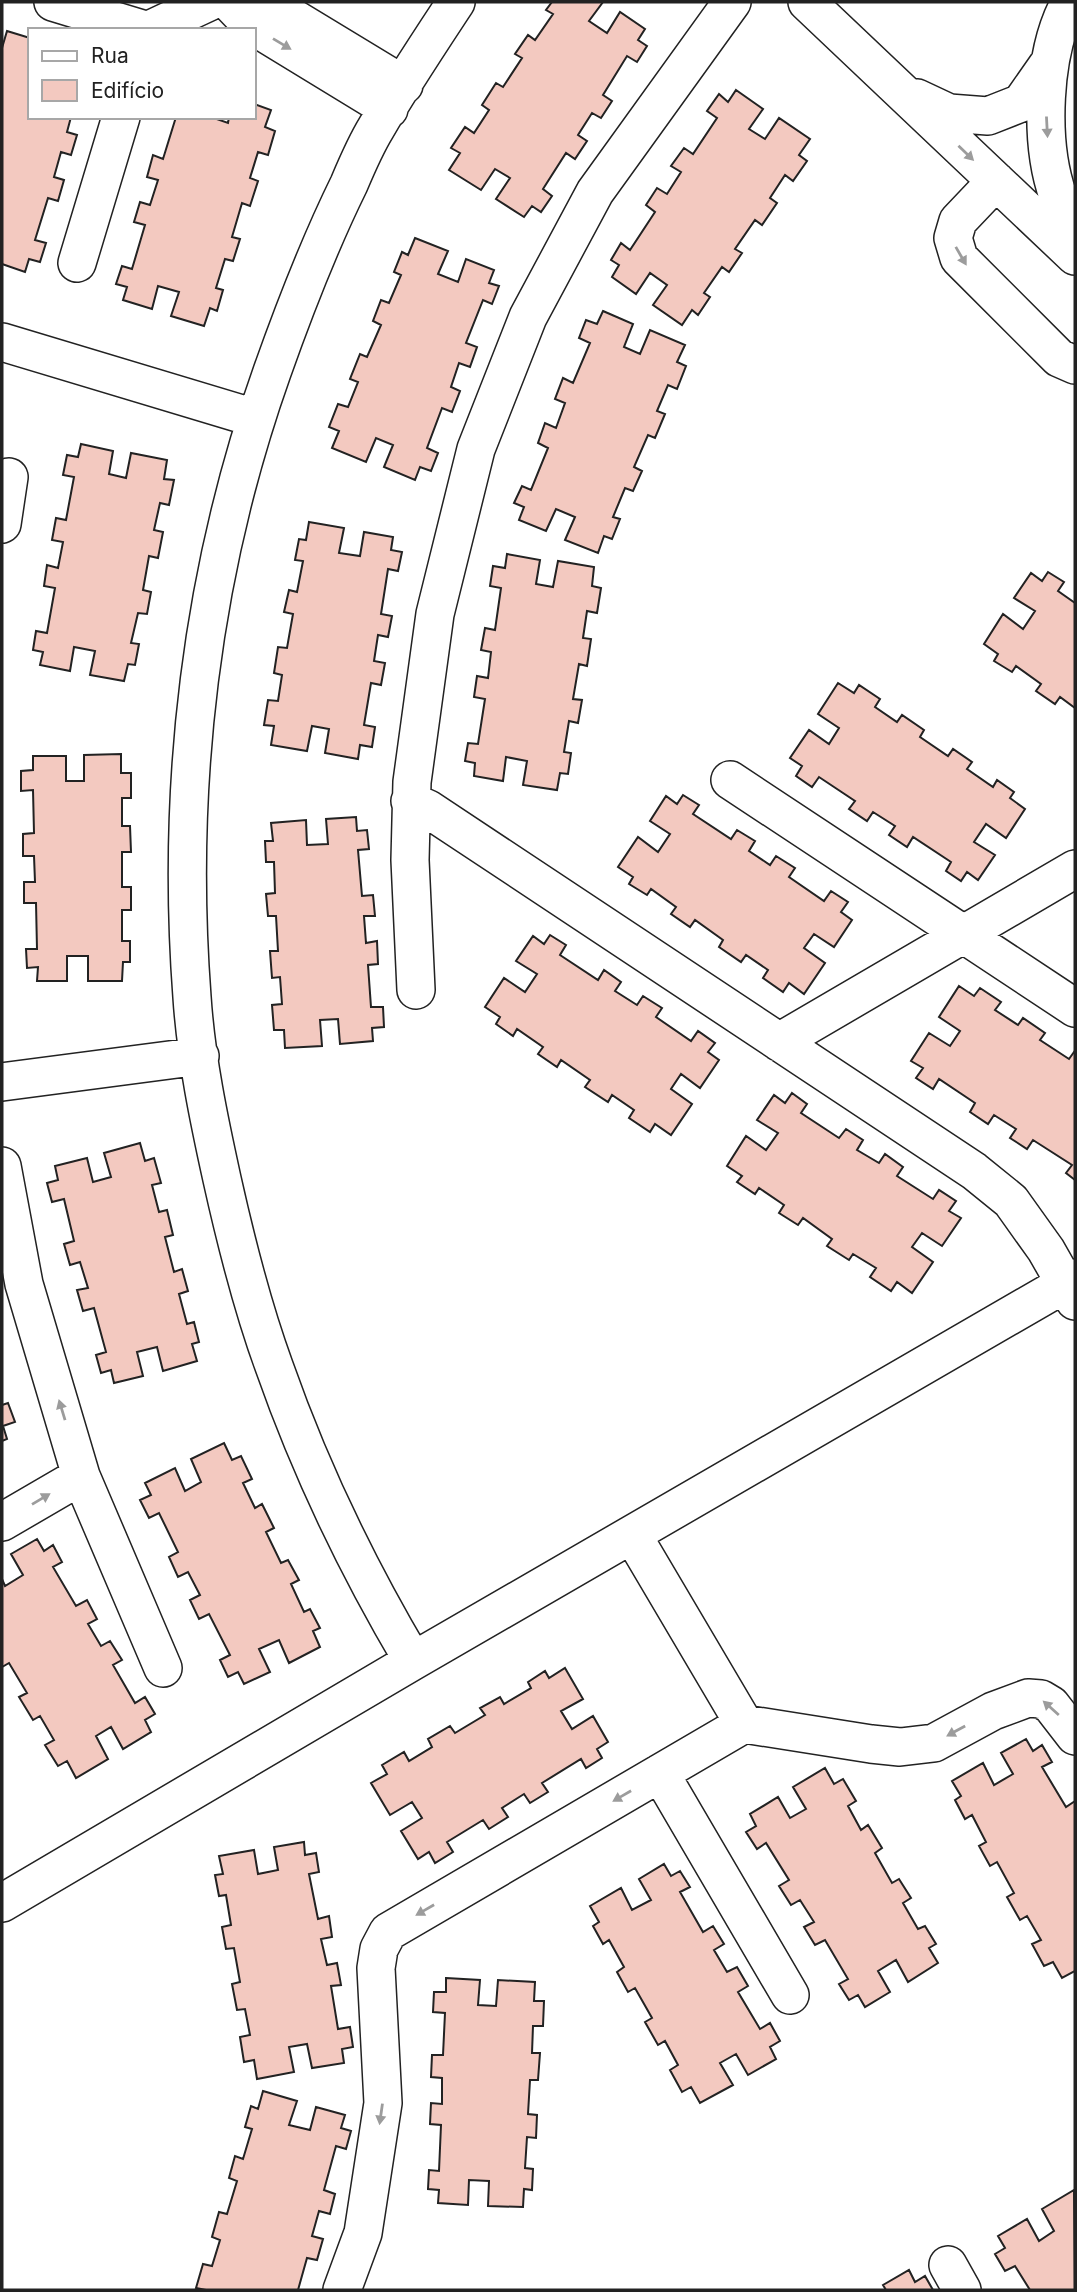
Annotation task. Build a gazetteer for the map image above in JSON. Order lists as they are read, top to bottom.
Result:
{
  "legend": ["Rua", "Edifício"]
}
